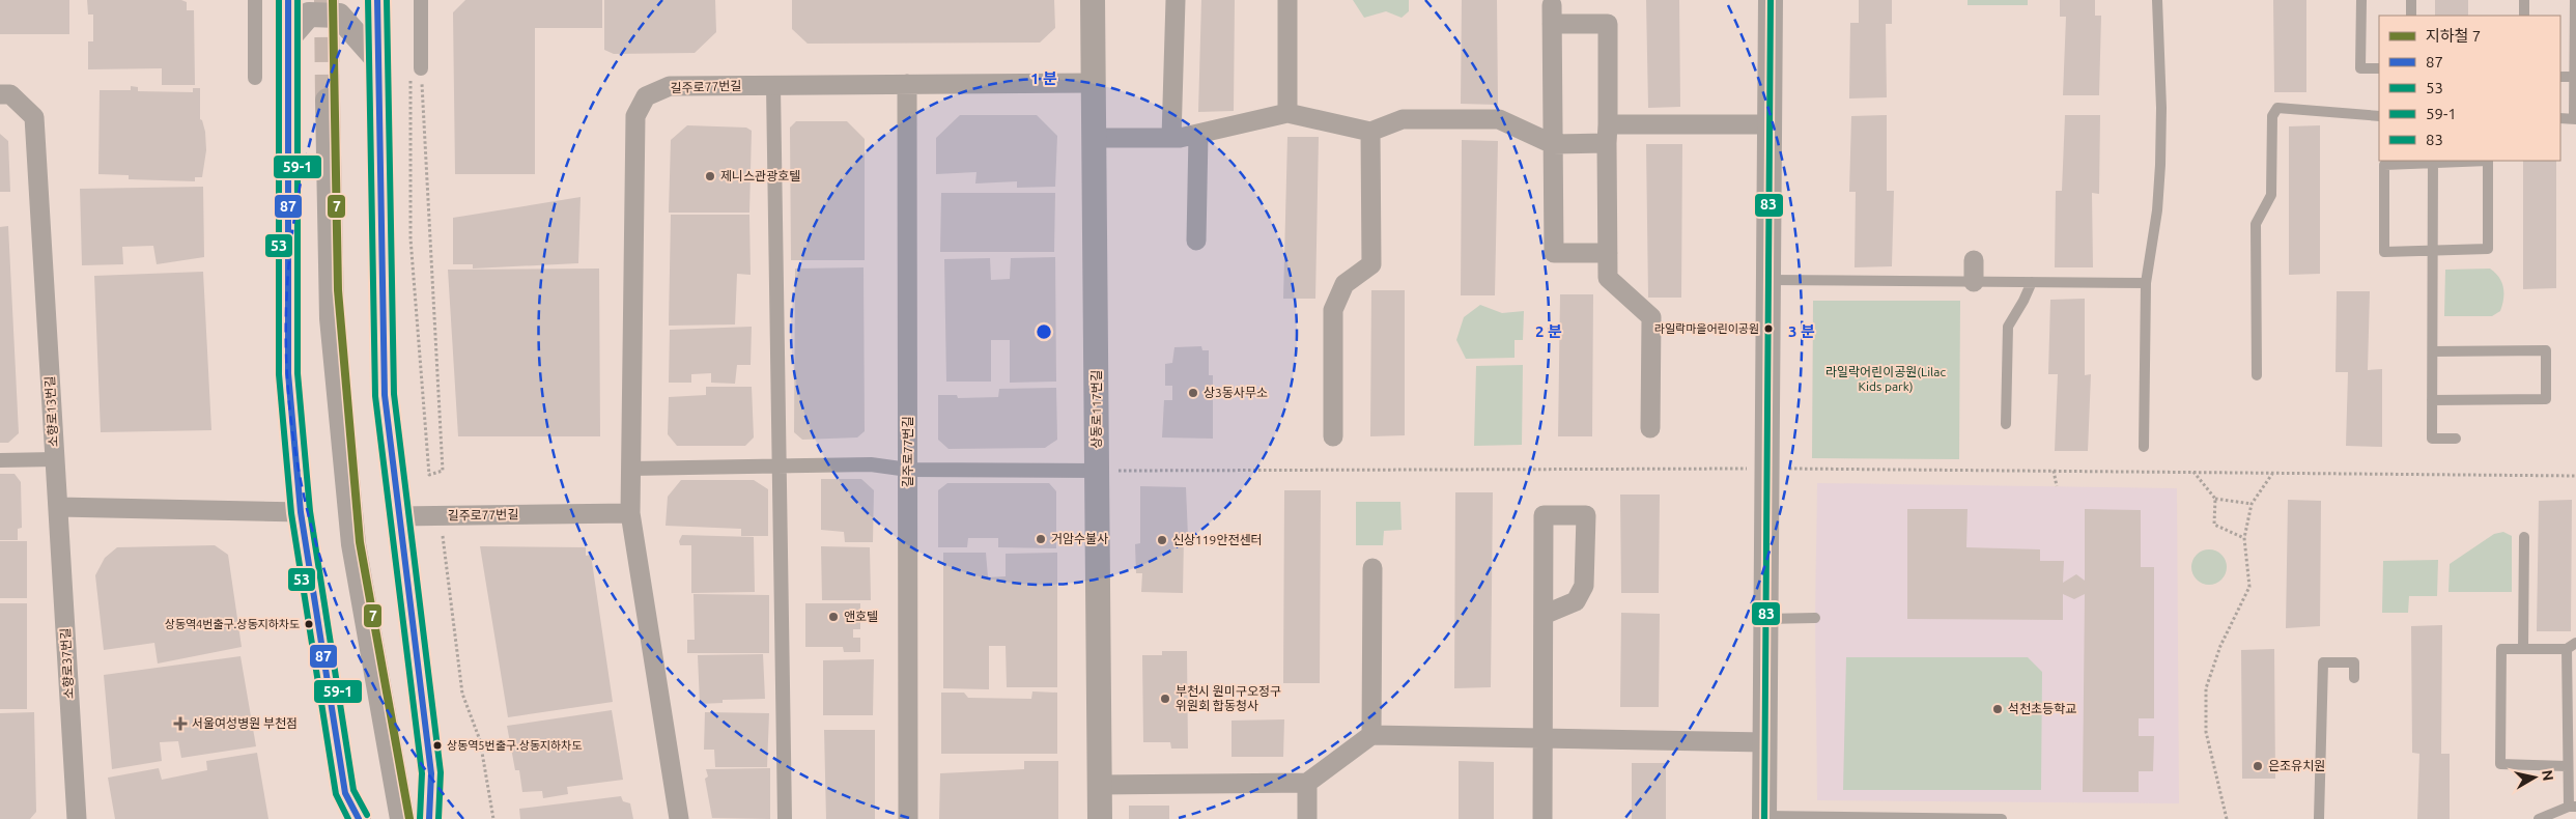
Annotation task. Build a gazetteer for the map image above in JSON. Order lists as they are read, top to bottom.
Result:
{
  "streets": {
    "street": [
      "길주로77번길",
      "상동로117번길",
      "소향로13번길",
      "소향로37번길"
    ]
  },
  "crossings": [
    ["길주로77번길", "상동로117번길"],
    ["소향로13번길", "소향로37번길"]
  ],
  "parks": ["라일락어린이공원(Lilac Kids park)"],
  "places": {
    "other": [
      "제니스관광호텔",
      "라일락마을어린이공원",
      "상3동사무소",
      "거암수불사",
      "신상119안전센터",
      "앤호텔",
      "상동역4번출구.상동지하차도",
      "부천시 원미구오정구 위원회 합동청사",
      "석천초등학교",
      "상동역5번출구.상동지하차도",
      "은조유치원"
    ],
    "health": ["서울여성병원 부천점"]
  },
  "lines": [
    "metro line 7",
    "transit line 87",
    "transit line 53",
    "transit line 59-1",
    "transit line 83"
  ],
  "legend": [
    "지하철 7",
    "87",
    "53",
    "59-1",
    "83"
  ],
  "north": "right",
  "rings": ["1 분", "2 분", "3 분"]
}
